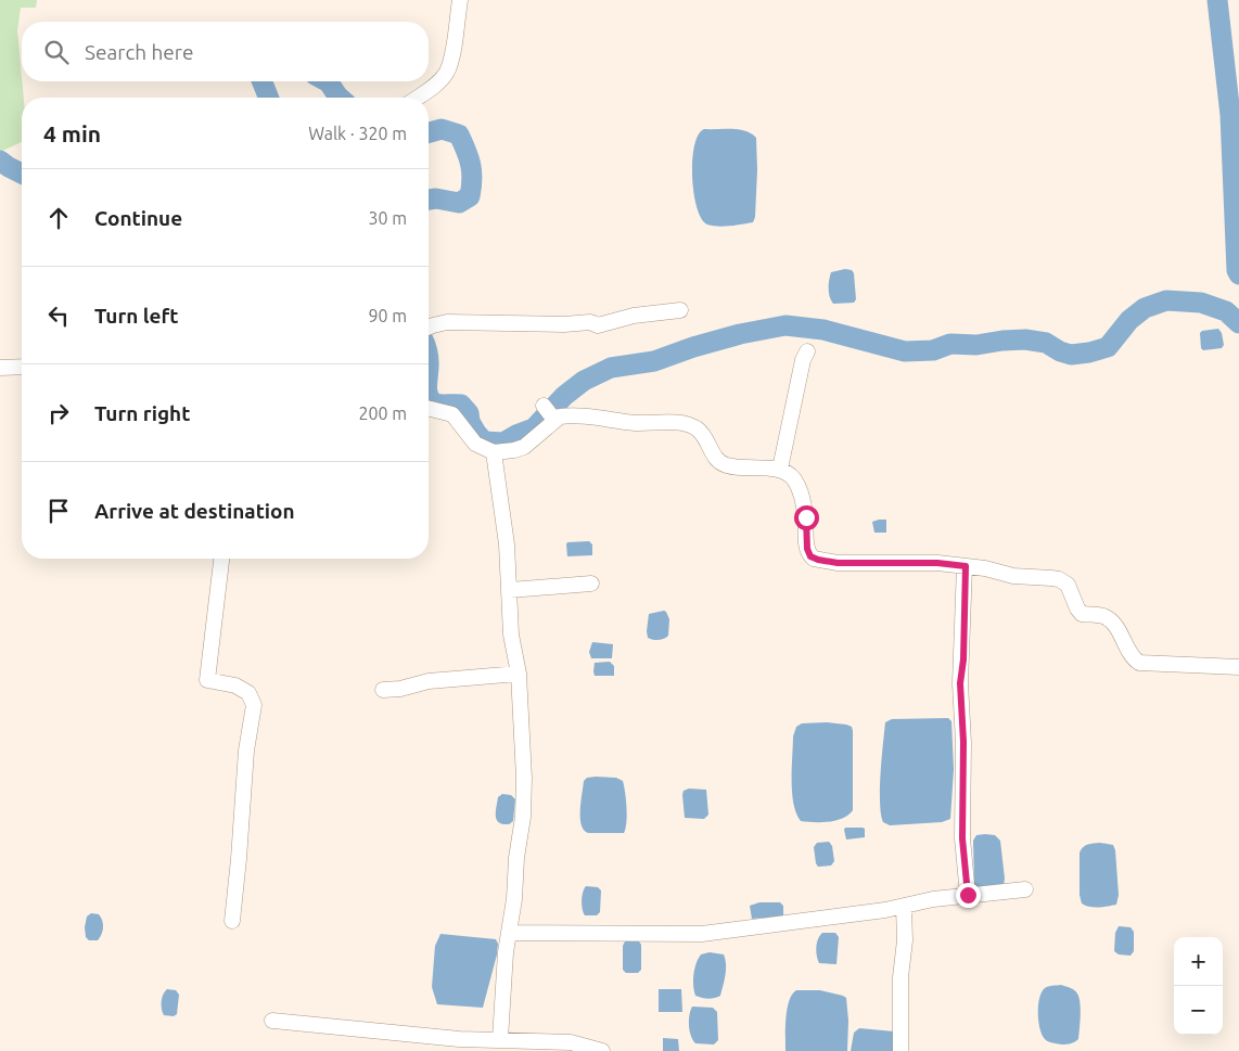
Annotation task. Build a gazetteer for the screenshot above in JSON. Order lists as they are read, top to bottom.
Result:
{
  "page": {
    "search": "Search here",
    "heading": ["4 min", "Walk · 320 m"],
    "list": [
      ["Continue", "30 m"],
      ["Turn left", "90 m"],
      ["Turn right", "200 m"],
      "Arrive at destination"
    ],
    "map_buttons": ["+", "−"]
  }
}
